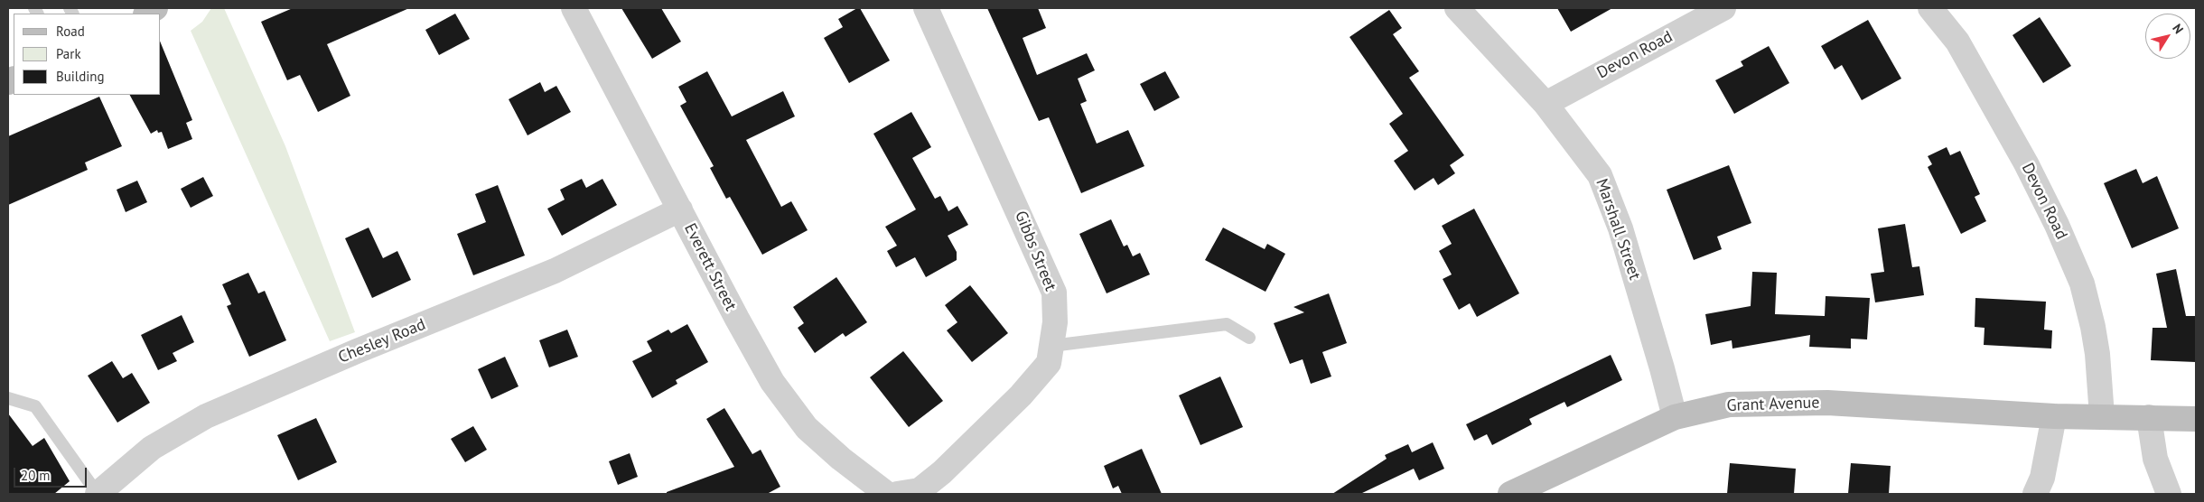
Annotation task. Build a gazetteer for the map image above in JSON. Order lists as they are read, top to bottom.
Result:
{
  "streets": {
    "street": [
      "Devon Road",
      "Marshall Street",
      "Gibbs Street",
      "Everett Street",
      "Chesley Road",
      "Grant Avenue"
    ]
  },
  "crossings": [
    ["Devon Road", "Marshall Street"],
    ["Devon Road", "Grant Avenue"],
    ["Marshall Street", "Grant Avenue"],
    ["Everett Street", "Chesley Road"]
  ],
  "legend": ["Road", "Park", "Building"],
  "scale_bar": "20 m",
  "north": "top right"
}
